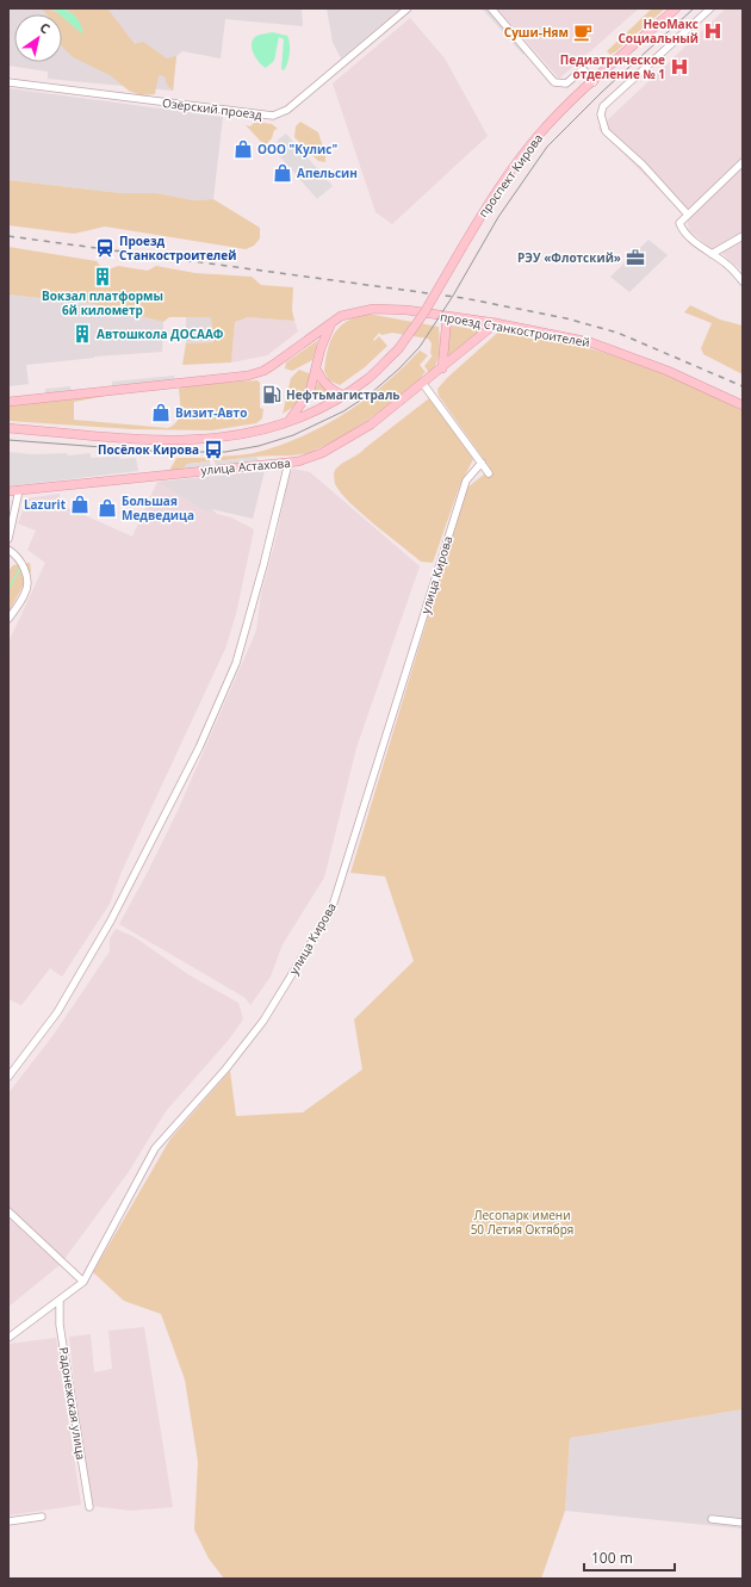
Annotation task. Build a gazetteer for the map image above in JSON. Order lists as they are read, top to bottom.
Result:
{
  "streets": {
    "main road": ["проспект Кирова", "проезд Станкостроителей", "улица Астахова"],
    "street": ["Озёрский проезд", "улица Кирова", "Радонежская улица"]
  },
  "crossings": [
    ["проезд Станкостроителей", "улица Астахова"],
    ["улица Кирова", "Радонежская улица"]
  ],
  "parks": ["Лесопарк имени 50 Летия Октября"],
  "places": {
    "hospital": ["НеоМакс Социальный", "Педиатрическое отделение № 1"],
    "cafe": ["Суши-Ням"],
    "shop": [
      "ООО \"Кулис\"",
      "Апельсин",
      "Визит-Авто",
      "Lazurit",
      "Большая Медведица"
    ],
    "station": ["Проезд Станкостроителей"],
    "office": ["РЭУ «Флотский»"],
    "building": ["Вокзал платформы 6й километр", "Автошкола ДОСААФ"],
    "fuel station": ["Нефтьмагистраль"],
    "bus stop": ["Посёлок Кирова"]
  },
  "scale_bar": "100 m",
  "north": "top right"
}
